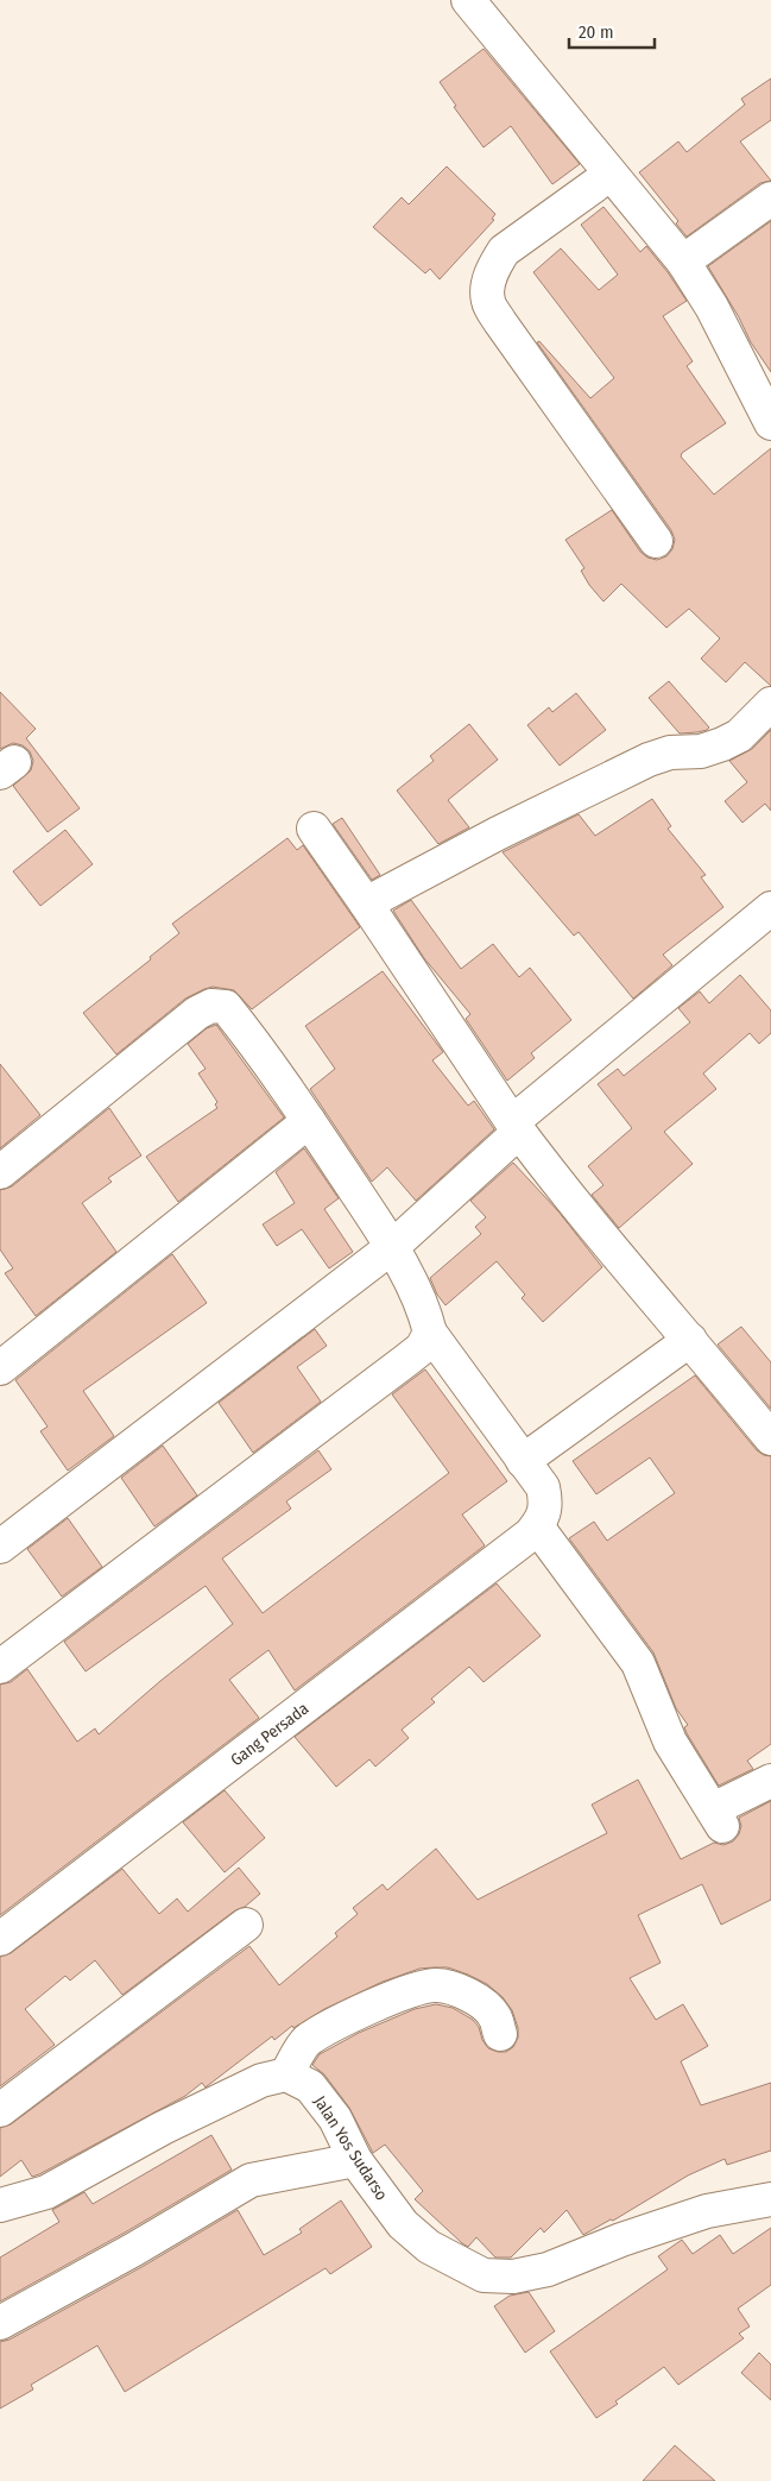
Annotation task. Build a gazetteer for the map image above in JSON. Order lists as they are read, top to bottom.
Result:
{
  "streets": {
    "street": ["Gang Persada", "Jalan Yos Sudarso"]
  },
  "scale_bar": "20 m"
}
